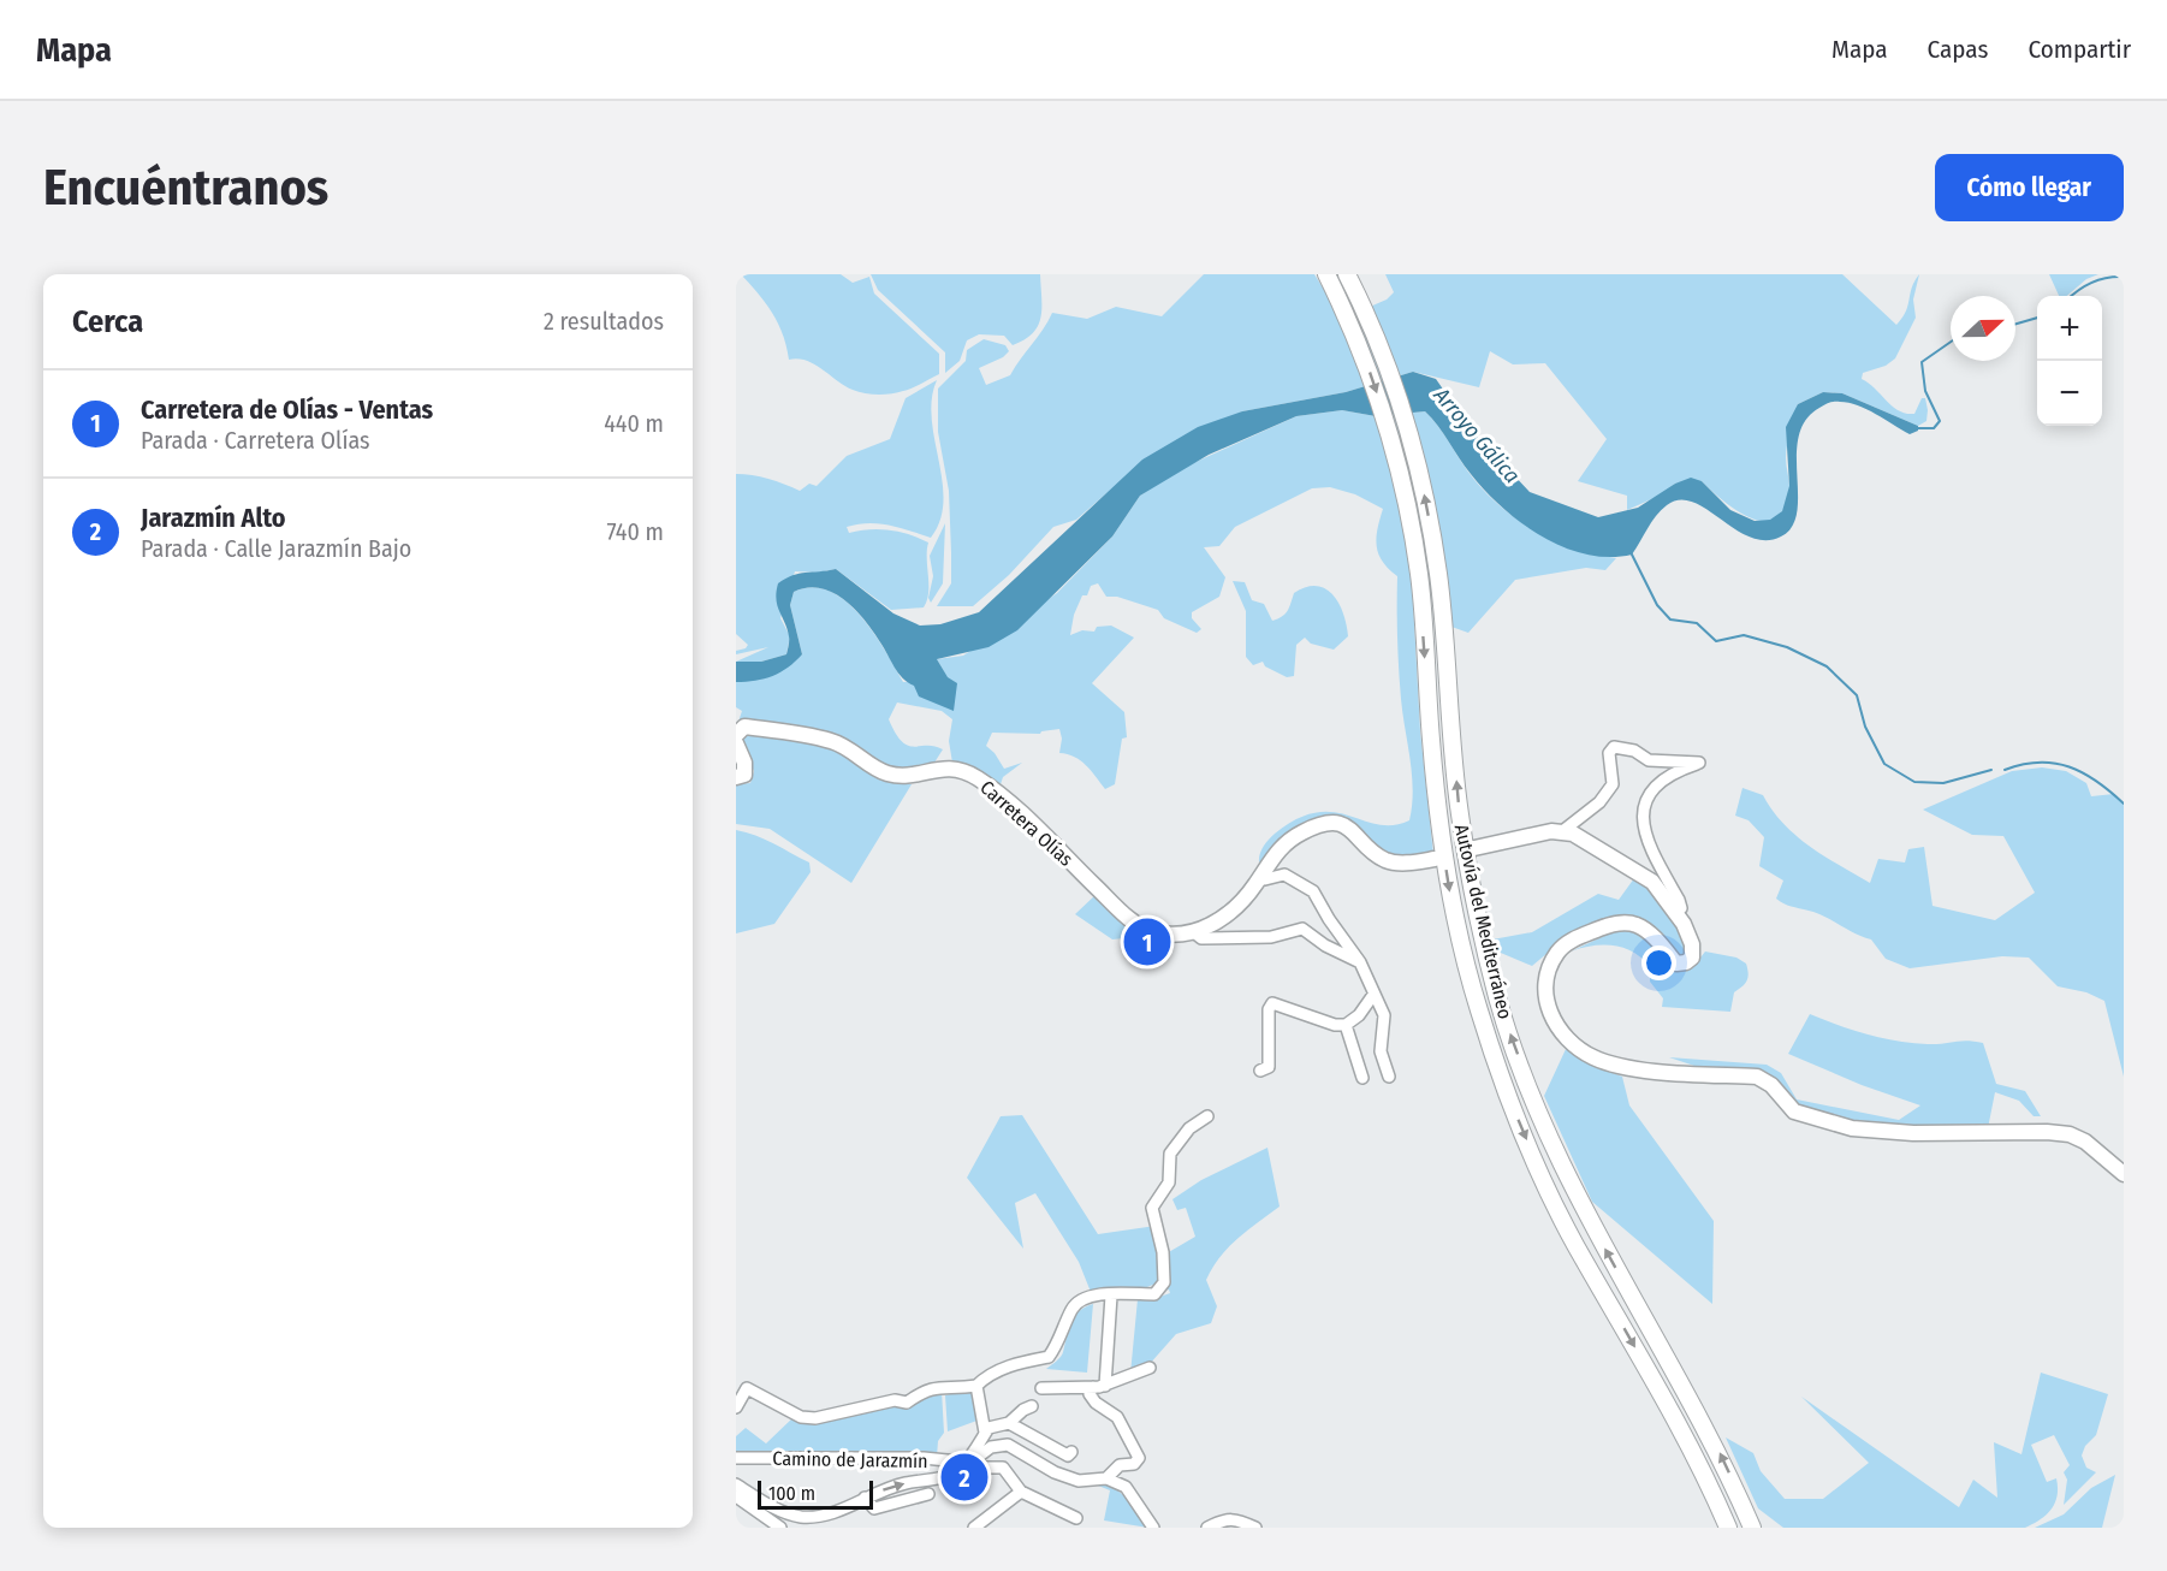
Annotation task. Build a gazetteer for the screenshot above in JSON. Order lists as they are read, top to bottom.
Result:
{
  "streets": {
    "highway": ["Autovía del Mediterráneo"],
    "main road": ["Carretera Olías"],
    "street": ["Camino de Jarazmín"]
  },
  "water": ["Arroyo Gálica"],
  "scale_bar": "100 m",
  "north": "right",
  "page": {
    "header": "Mapa",
    "nav": ["Mapa", "Capas", "Compartir"],
    "buttons": "Cómo llegar",
    "title": "Encuéntranos",
    "heading": ["Cerca", "2 resultados"],
    "map_buttons": ["+", "−"],
    "list": [
      {
        "mark": "1",
        "name": "Carretera de Olías - Ventas",
        "note": "Parada · Carretera Olías",
        "value": "440 m"
      },
      {
        "mark": "2",
        "name": "Jarazmín Alto",
        "note": "Parada · Calle Jarazmín Bajo",
        "value": "740 m"
      }
    ],
    "pins": ["1", "2"],
    "scale": "100 m"
  }
}
